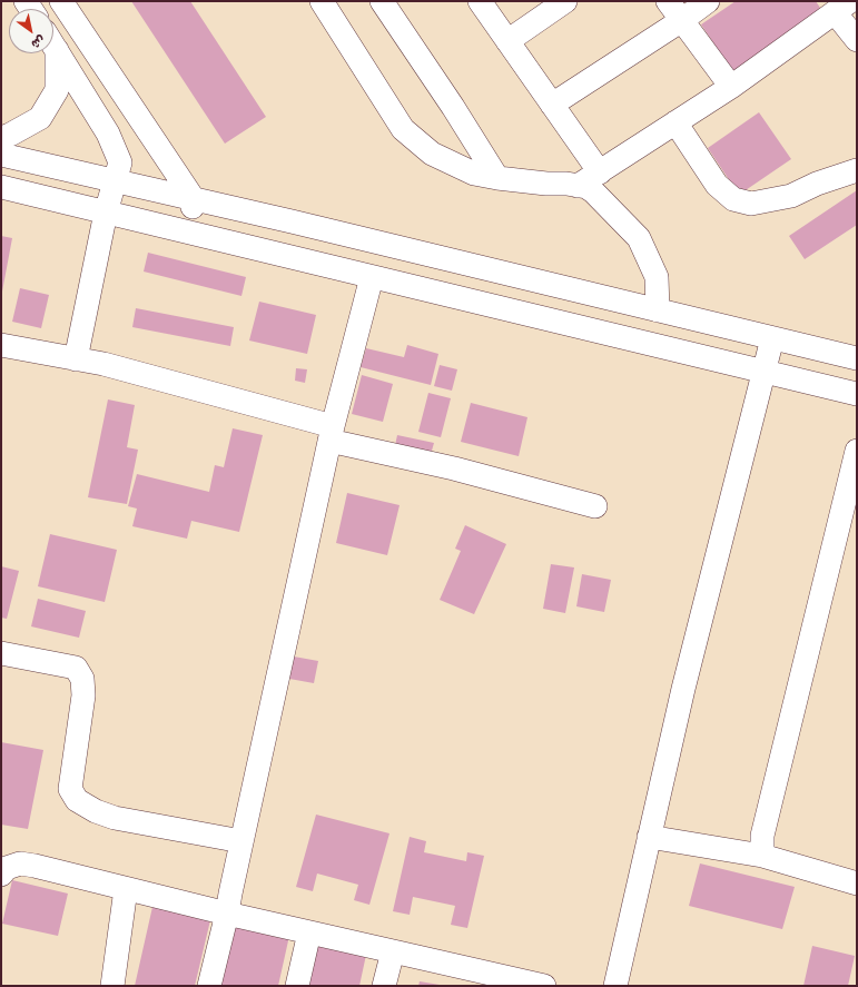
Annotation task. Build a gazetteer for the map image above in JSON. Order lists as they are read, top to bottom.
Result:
{
  "north": "bottom right"
}
